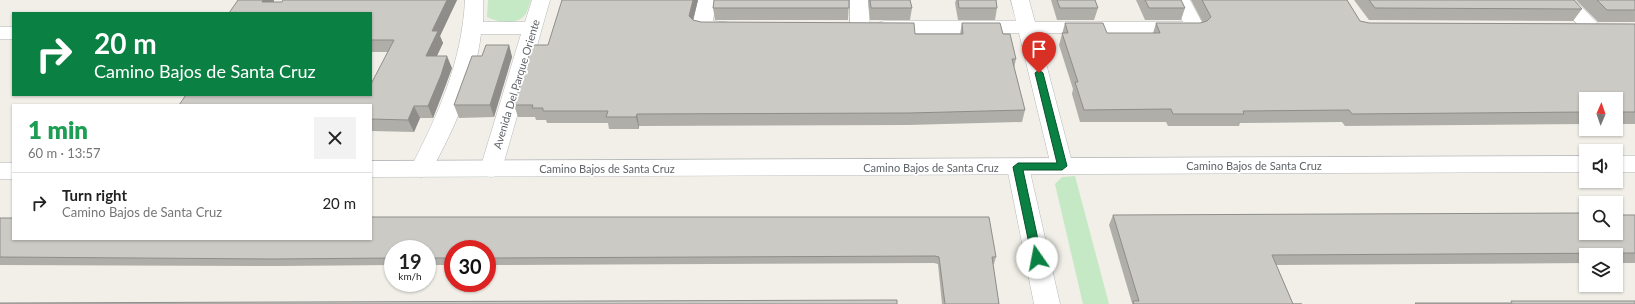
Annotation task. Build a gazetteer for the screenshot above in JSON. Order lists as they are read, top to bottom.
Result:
{
  "streets": {
    "street": ["Avenida Del Parque Oriente", "Camino Bajos de Santa Cruz"]
  },
  "crossings": [
    ["Avenida Del Parque Oriente", "Camino Bajos de Santa Cruz"]
  ],
  "north": "top",
  "page": {
    "turn": ["20 m", "Camino Bajos de Santa Cruz"],
    "heading": ["1 min", "60 m · 13:57"],
    "list": [
      {
        "name": "Turn right",
        "note": "Camino Bajos de Santa Cruz",
        "value": "20 m"
      }
    ],
    "speed": "19 km/h",
    "limit": "30"
  }
}
